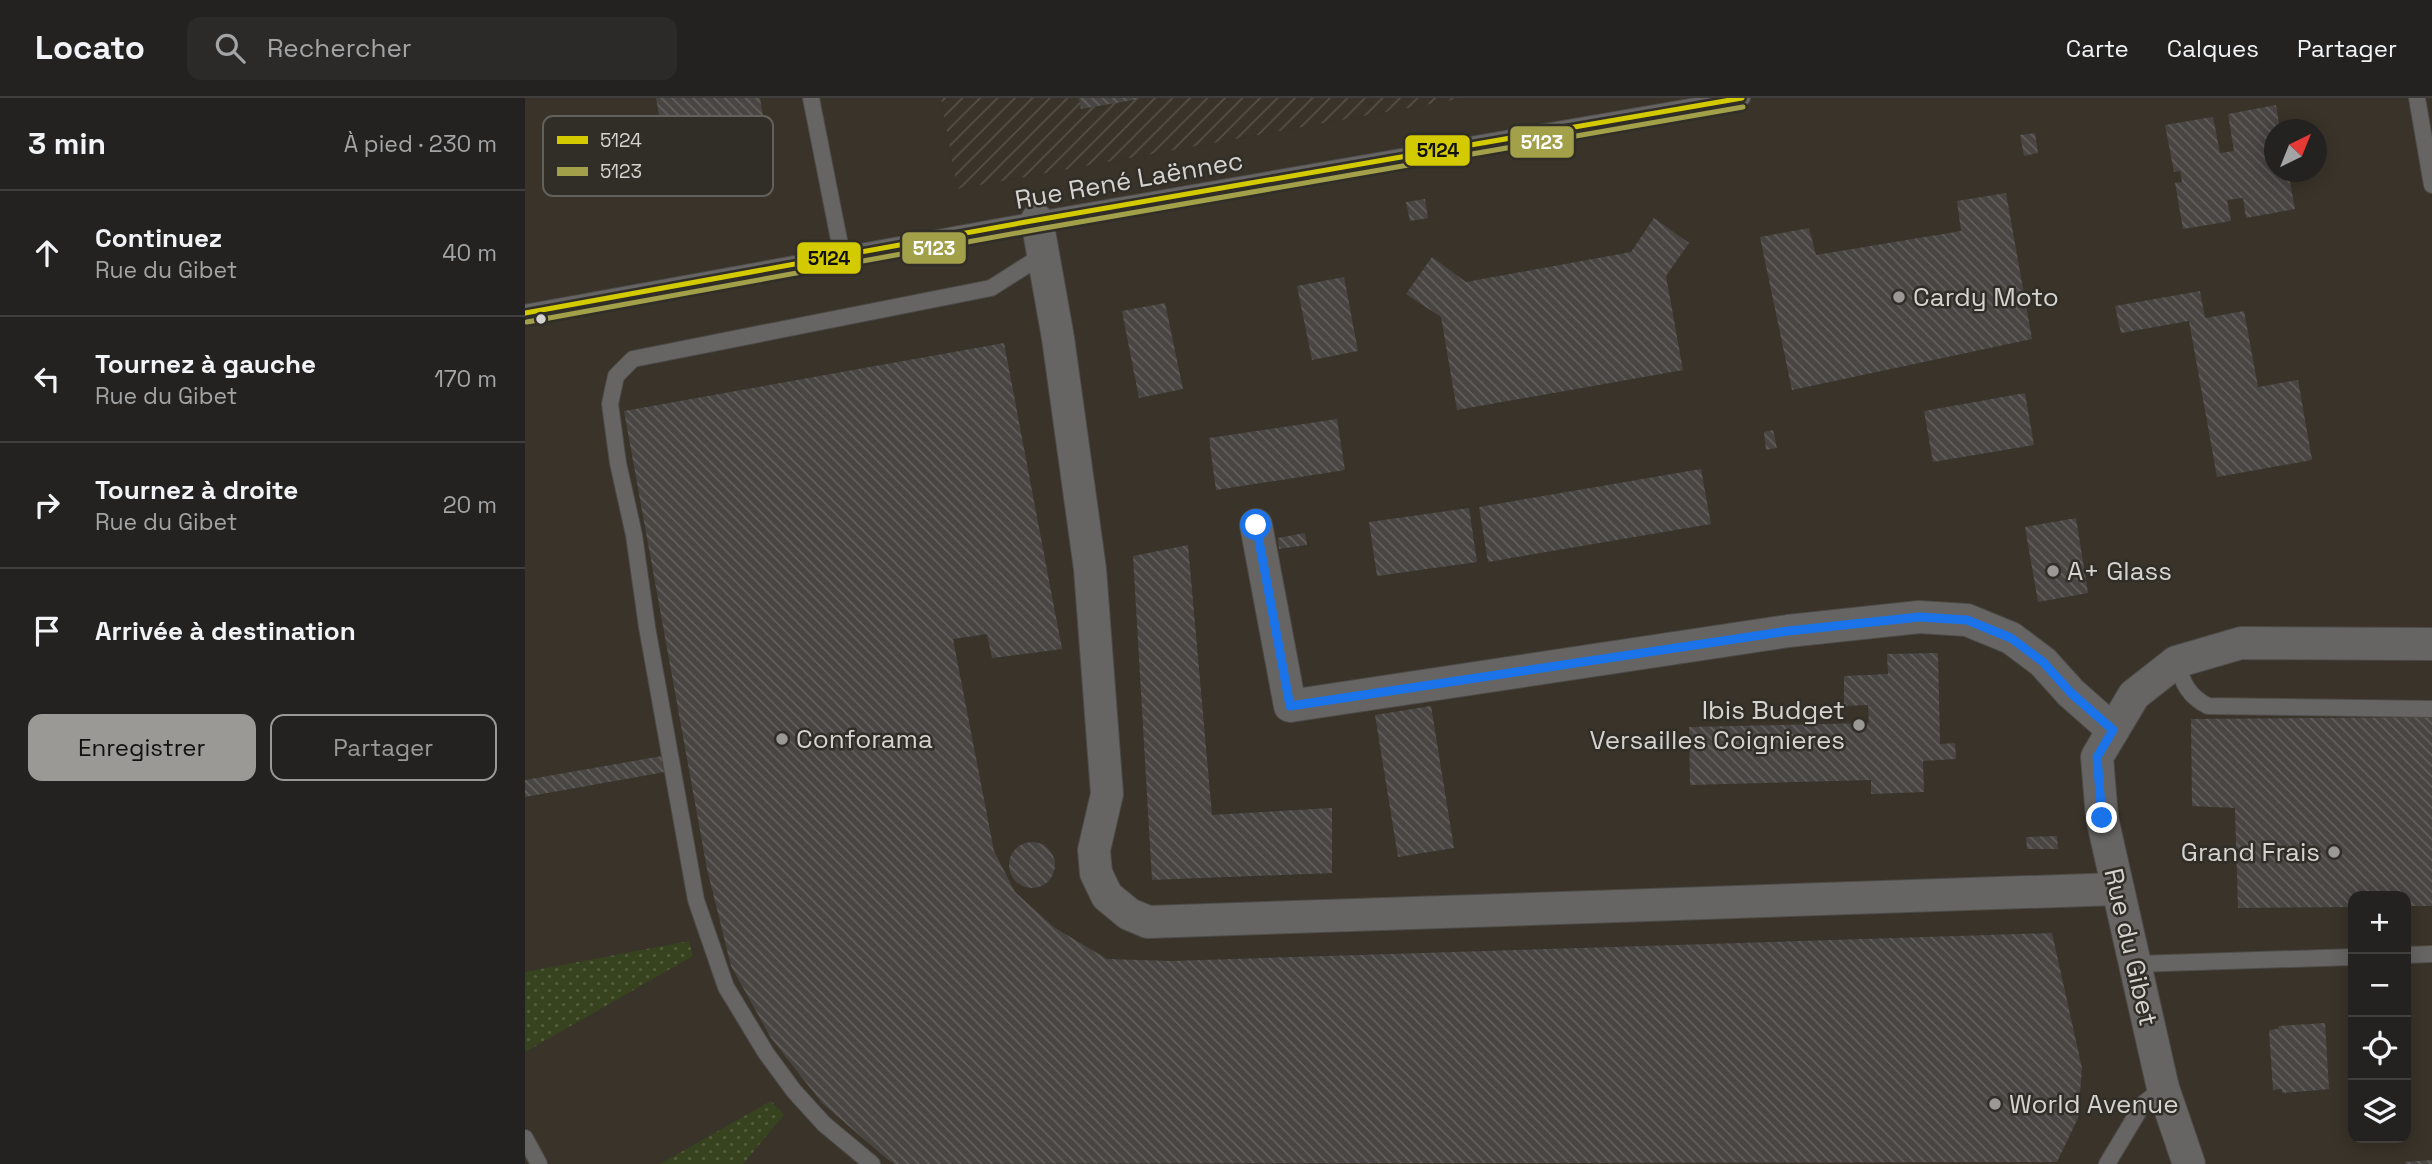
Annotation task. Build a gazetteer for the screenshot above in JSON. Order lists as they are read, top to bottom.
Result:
{
  "streets": {
    "street": ["Rue du Gibet"],
    "lane": ["Rue René Laënnec"]
  },
  "places": [
    "Cardy Moto",
    "A+ Glass",
    "Ibis Budget Versailles Coignieres",
    "Conforama",
    "Grand Frais",
    "World Avenue"
  ],
  "lines": ["transit line 5124", "transit line 5123"],
  "legend": ["5124", "5123"],
  "north": "top right",
  "page": {
    "header": "Locato",
    "search": "Rechercher",
    "nav": ["Carte", "Calques", "Partager"],
    "heading": ["3 min", "À pied · 230 m"],
    "list": [
      ["Continuez", "Rue du Gibet", "40 m"],
      ["Tournez à gauche", "Rue du Gibet", "170 m"],
      ["Tournez à droite", "Rue du Gibet", "20 m"],
      "Arrivée à destination"
    ],
    "buttons": ["Enregistrer", "Partager"],
    "map_buttons": ["+", "−"]
  }
}
